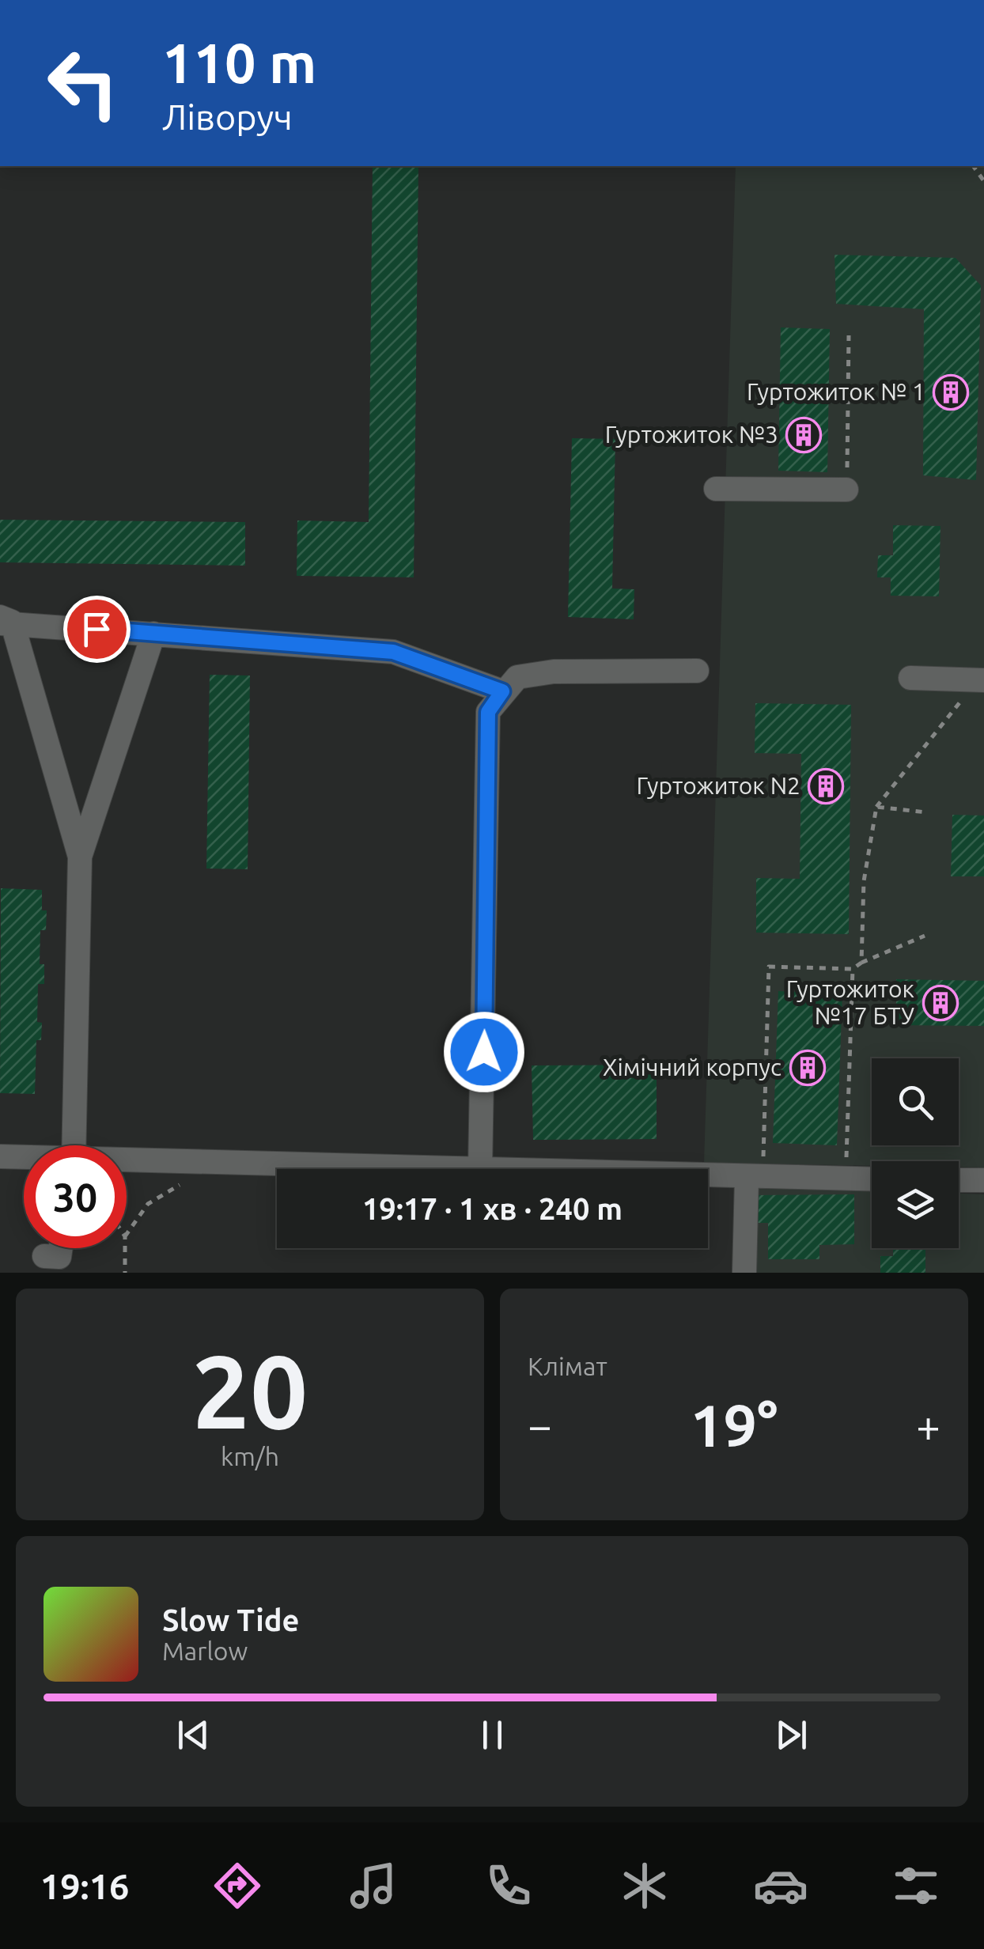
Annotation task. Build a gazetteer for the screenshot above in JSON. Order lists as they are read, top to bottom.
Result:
{
  "places": {
    "building": [
      "Гуртожиток № 1",
      "Гуртожиток №3",
      "Гуртожиток N2",
      "Гуртожиток №17 БТУ",
      "Хімічний корпус"
    ]
  },
  "page": {
    "turn": ["110 m", "Ліворуч"],
    "limit": "30",
    "trip": "19:17 · 1 хв · 240 m",
    "tile": [
      ["20", "km/h"],
      "Клімат"
    ],
    "heat": ["−", "19°", "+"],
    "song": ["Slow Tide", "Marlow"],
    "tabs": "19:16"
  }
}
